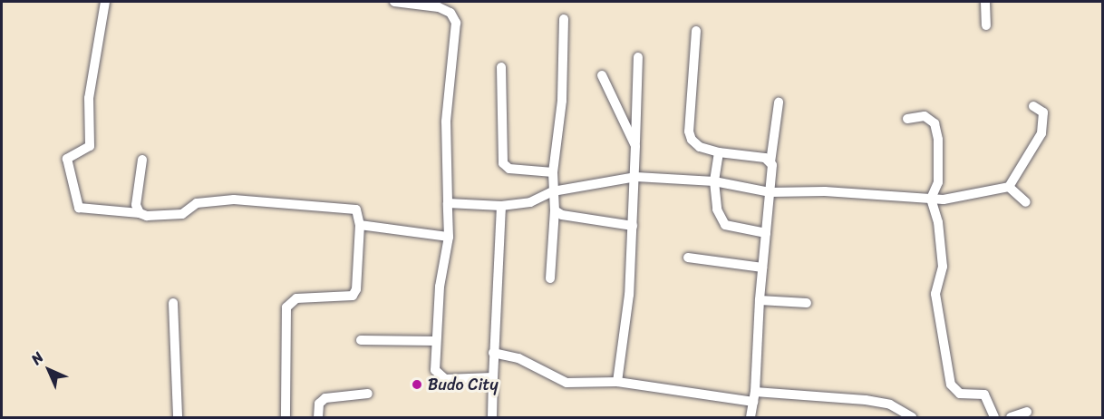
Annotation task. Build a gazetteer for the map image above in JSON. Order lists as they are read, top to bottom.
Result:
{
  "places": ["Budo City"],
  "north": "top left"
}
